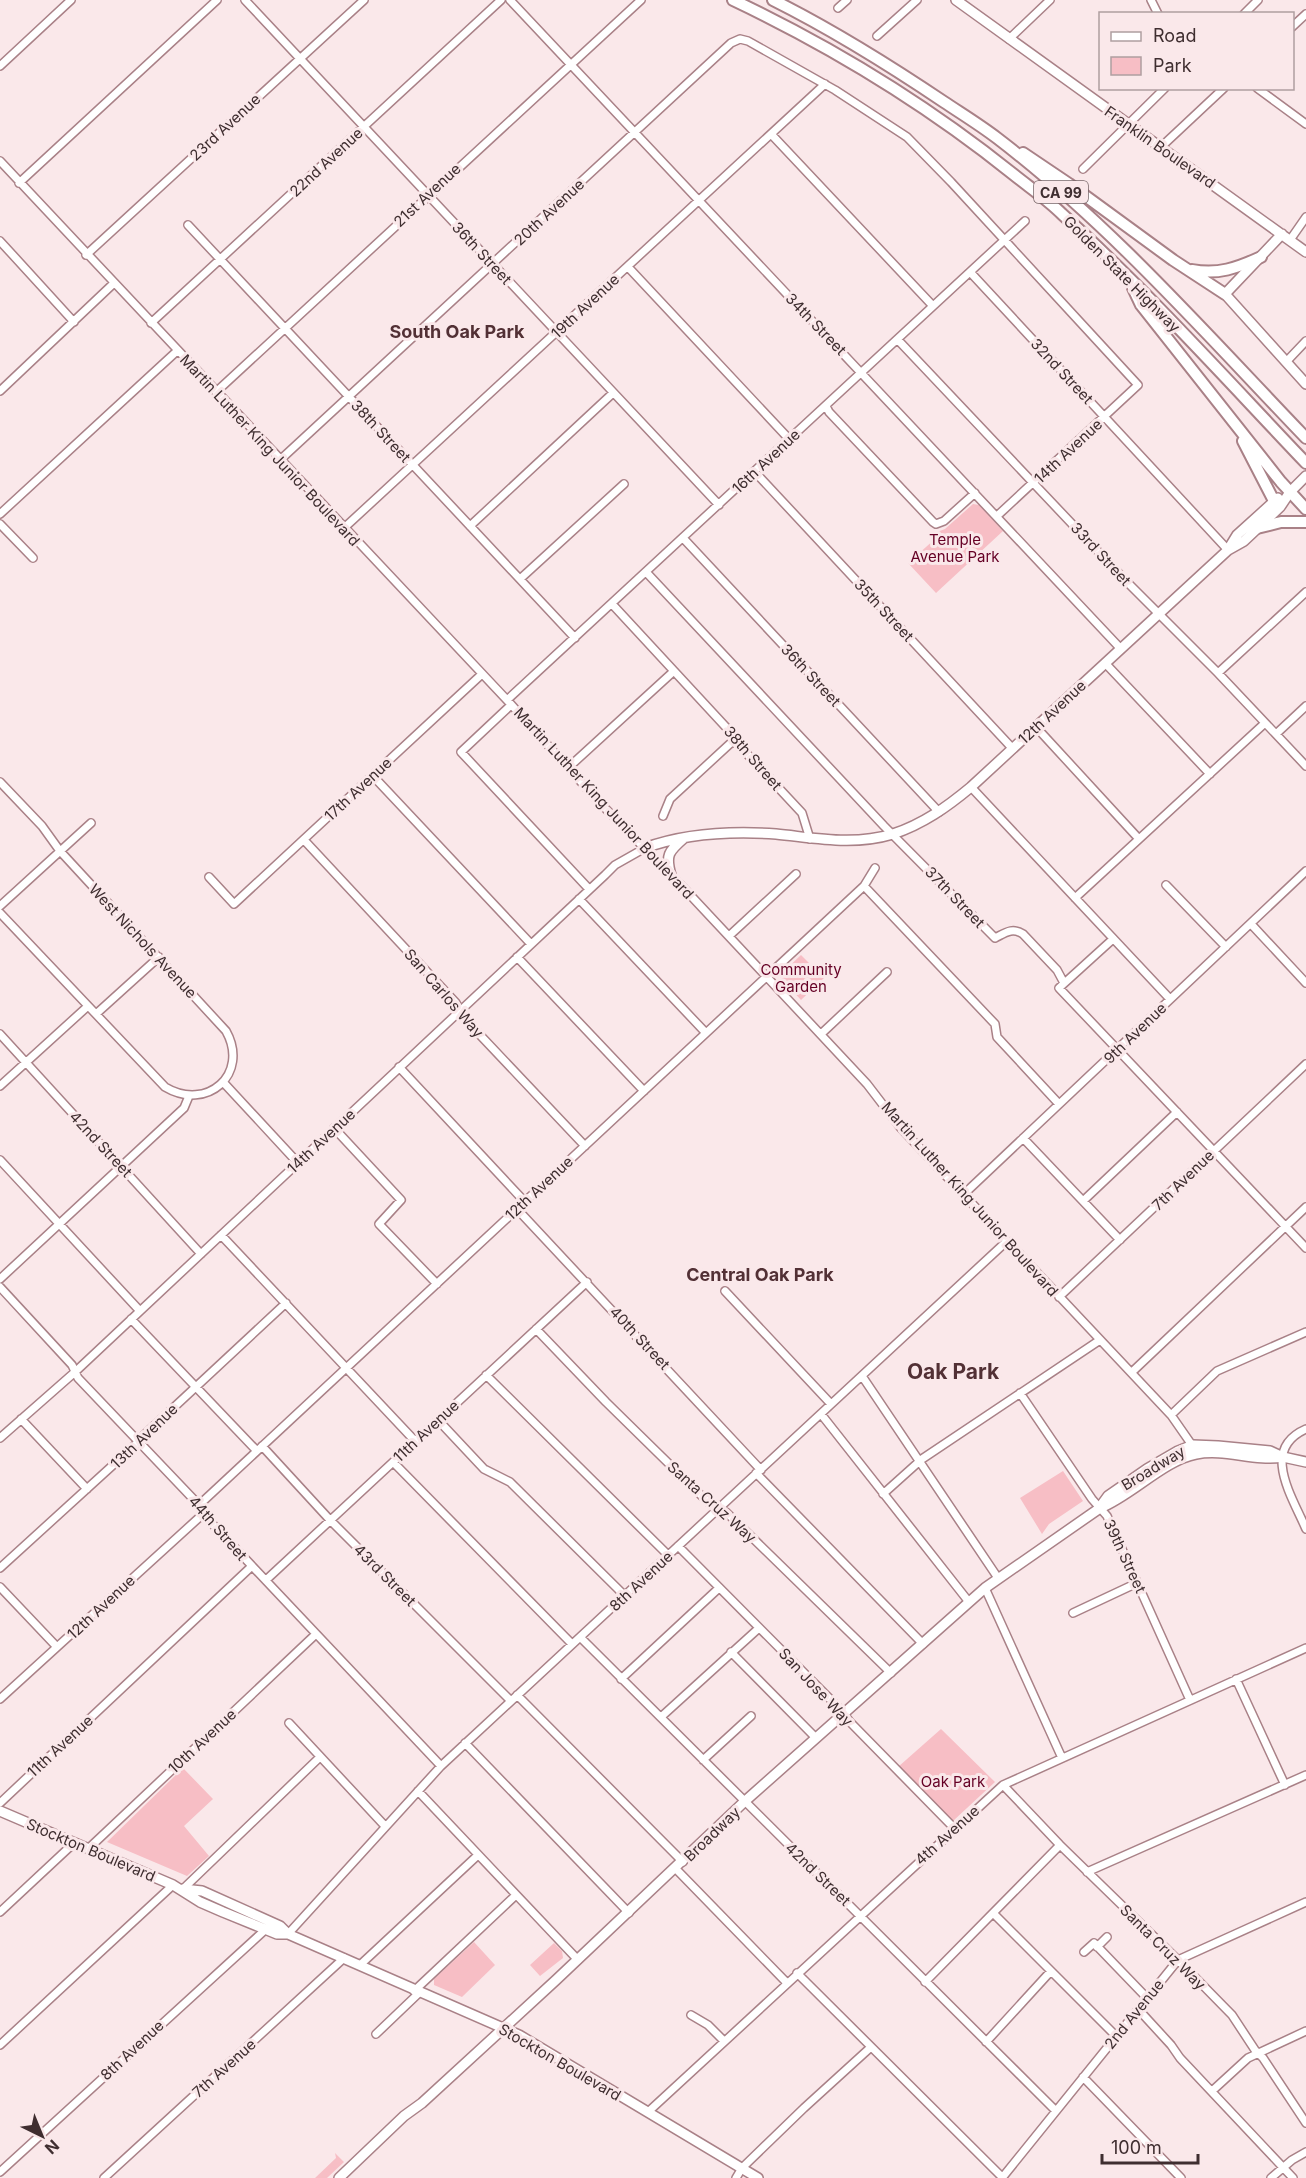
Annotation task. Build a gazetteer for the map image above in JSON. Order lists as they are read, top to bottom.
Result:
{
  "streets": {
    "highway": ["CA 99", "Golden State Highway"],
    "main road": [
      "Franklin Boulevard",
      "12th Avenue",
      "Broadway",
      "Stockton Boulevard"
    ],
    "street": [
      "23rd Avenue",
      "22nd Avenue",
      "21st Avenue",
      "20th Avenue",
      "36th Street",
      "19th Avenue",
      "34th Street",
      "32nd Street",
      "38th Street",
      "Martin Luther King Junior Boulevard",
      "14th Avenue",
      "16th Avenue",
      "33rd Street",
      "35th Street",
      "17th Avenue",
      "37th Street",
      "West Nichols Avenue",
      "San Carlos Way",
      "9th Avenue",
      "42nd Street",
      "7th Avenue",
      "40th Street",
      "11th Avenue",
      "13th Avenue",
      "Santa Cruz Way",
      "44th Street",
      "39th Street",
      "43rd Street",
      "8th Avenue",
      "San Jose Way",
      "10th Avenue",
      "4th Avenue",
      "2nd Avenue"
    ]
  },
  "crossings": [
    ["23rd Avenue", "36th Street"],
    ["23rd Avenue", "Martin Luther King Junior Boulevard"],
    ["22nd Avenue", "36th Street"],
    ["22nd Avenue", "38th Street"],
    ["22nd Avenue", "Martin Luther King Junior Boulevard"],
    ["21st Avenue", "36th Street"],
    ["21st Avenue", "34th Street"],
    ["21st Avenue", "38th Street"],
    ["21st Avenue", "Martin Luther King Junior Boulevard"],
    ["20th Avenue", "36th Street"],
    ["20th Avenue", "19th Avenue"],
    ["20th Avenue", "34th Street"],
    ["20th Avenue", "38th Street"],
    ["20th Avenue", "Martin Luther King Junior Boulevard"],
    ["36th Street", "19th Avenue"],
    ["36th Street", "16th Avenue"],
    ["36th Street", "12th Avenue"],
    ["19th Avenue", "34th Street"],
    ["19th Avenue", "38th Street"],
    ["19th Avenue", "Martin Luther King Junior Boulevard"],
    ["34th Street", "14th Avenue"],
    ["34th Street", "16th Avenue"],
    ["34th Street", "12th Avenue"],
    ["32nd Street", "14th Avenue"],
    ["32nd Street", "16th Avenue"],
    ["32nd Street", "12th Avenue"],
    ["38th Street", "16th Avenue"],
    ["38th Street", "12th Avenue"],
    ["Martin Luther King Junior Boulevard", "14th Avenue"],
    ["Martin Luther King Junior Boulevard", "16th Avenue"],
    ["Martin Luther King Junior Boulevard", "12th Avenue"],
    ["Martin Luther King Junior Boulevard", "17th Avenue"],
    ["Martin Luther King Junior Boulevard", "9th Avenue"],
    ["Martin Luther King Junior Boulevard", "7th Avenue"],
    ["Martin Luther King Junior Boulevard", "Broadway"],
    ["Martin Luther King Junior Boulevard", "8th Avenue"],
    ["14th Avenue", "16th Avenue"],
    ["14th Avenue", "33rd Street"],
    ["14th Avenue", "12th Avenue"],
    ["14th Avenue", "San Carlos Way"],
    ["14th Avenue", "42nd Street"],
    ["14th Avenue", "44th Street"],
    ["14th Avenue", "43rd Street"],
    ["16th Avenue", "33rd Street"],
    ["16th Avenue", "35th Street"],
    ["16th Avenue", "37th Street"],
    ["33rd Street", "12th Avenue"],
    ["35th Street", "12th Avenue"],
    ["12th Avenue", "37th Street"],
    ["12th Avenue", "San Carlos Way"],
    ["12th Avenue", "40th Street"],
    ["12th Avenue", "44th Street"],
    ["12th Avenue", "43rd Street"],
    ["17th Avenue", "San Carlos Way"],
    ["37th Street", "9th Avenue"],
    ["37th Street", "7th Avenue"],
    ["42nd Street", "Broadway"],
    ["42nd Street", "8th Avenue"],
    ["42nd Street", "4th Avenue"],
    ["42nd Street", "2nd Avenue"],
    ["7th Avenue", "Stockton Boulevard"],
    ["40th Street", "11th Avenue"],
    ["40th Street", "Broadway"],
    ["40th Street", "8th Avenue"],
    ["11th Avenue", "Santa Cruz Way"],
    ["11th Avenue", "44th Street"],
    ["11th Avenue", "43rd Street"],
    ["13th Avenue", "44th Street"],
    ["13th Avenue", "43rd Street"],
    ["Broadway", "Santa Cruz Way"],
    ["Broadway", "39th Street"],
    ["Broadway", "43rd Street"],
    ["Broadway", "San Jose Way"],
    ["Broadway", "Stockton Boulevard"],
    ["Santa Cruz Way", "8th Avenue"],
    ["Santa Cruz Way", "4th Avenue"],
    ["Santa Cruz Way", "2nd Avenue"],
    ["44th Street", "8th Avenue"],
    ["44th Street", "10th Avenue"],
    ["39th Street", "4th Avenue"],
    ["43rd Street", "8th Avenue"],
    ["43rd Street", "4th Avenue"],
    ["8th Avenue", "San Jose Way"],
    ["8th Avenue", "Stockton Boulevard"],
    ["San Jose Way", "4th Avenue"],
    ["10th Avenue", "Stockton Boulevard"],
    ["4th Avenue", "Stockton Boulevard"]
  ],
  "districts": ["South Oak Park", "Central Oak Park", "Oak Park"],
  "parks": ["Temple Avenue Park", "Community Garden", "Oak Park"],
  "legend": ["Road", "Park"],
  "scale_bar": "100 m",
  "north": "bottom right"
}
